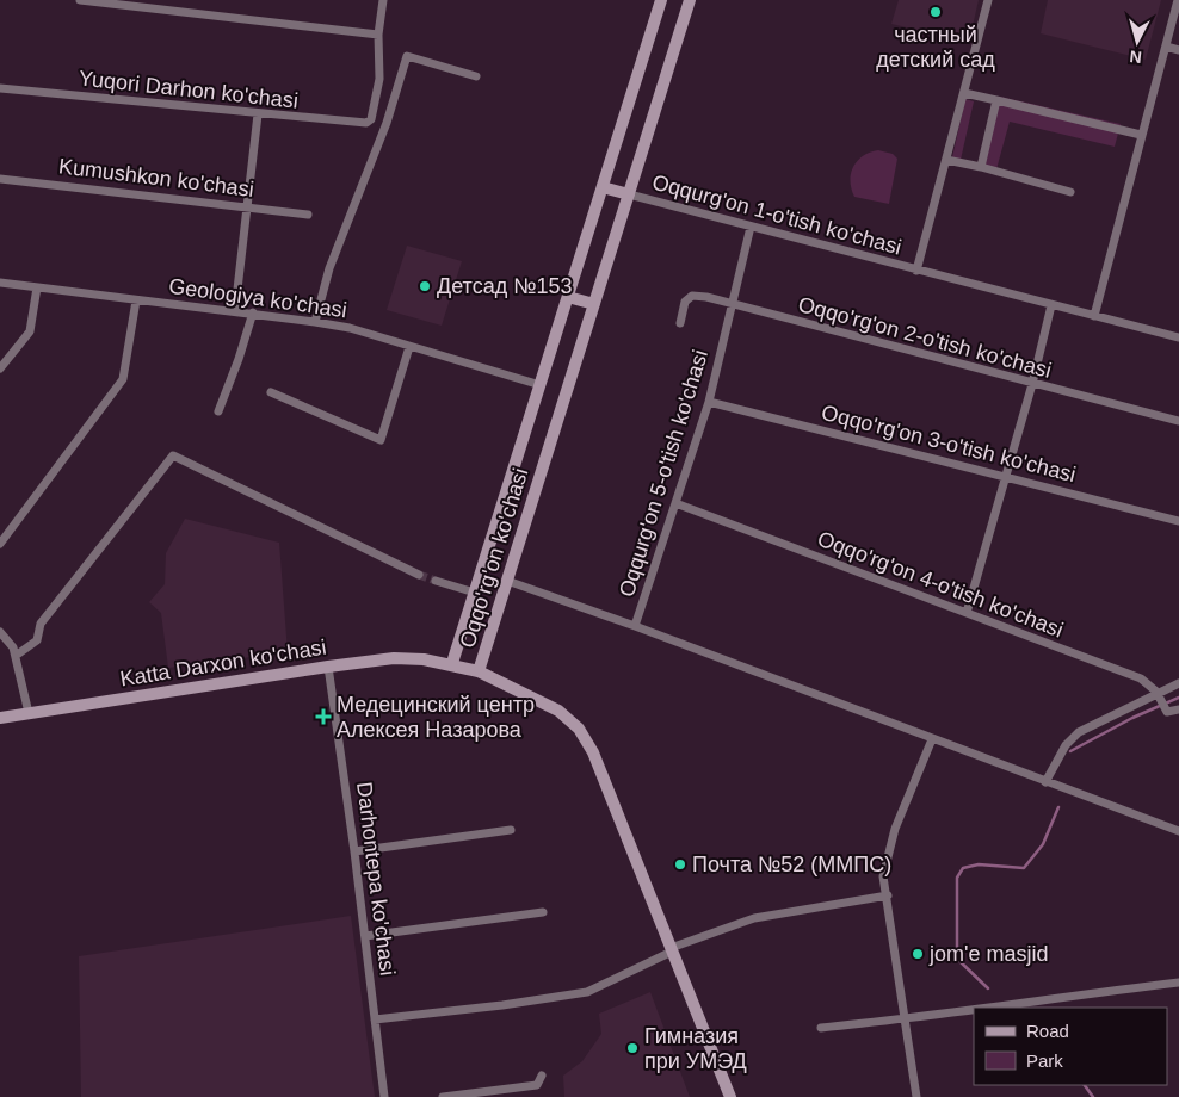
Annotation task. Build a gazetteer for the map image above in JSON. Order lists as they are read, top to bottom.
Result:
{
  "streets": {
    "main road": ["Oqqo'rg'on ko'chasi", "Katta Darxon ko'chasi"],
    "street": [
      "Yuqori Darhon ko'chasi",
      "Kumushkon ko'chasi",
      "Oqqurg'on 1-o'tish ko'chasi",
      "Geologiya ko'chasi",
      "Oqqo'rg'on 2-o'tish ko'chasi",
      "Oqqo'rg'on 3-o'tish ko'chasi",
      "Oqqurg'on 5-o'tish ko'chasi",
      "Oqqo'rg'on 4-o'tish ko'chasi",
      "Darhontepa ko'chasi"
    ]
  },
  "crossings": [
    ["Oqqurg'on 1-o'tish ko'chasi", "Oqqurg'on 5-o'tish ko'chasi"],
    ["Oqqurg'on 1-o'tish ko'chasi", "Oqqo'rg'on ko'chasi"],
    ["Geologiya ko'chasi", "Oqqo'rg'on ko'chasi"],
    ["Oqqo'rg'on 2-o'tish ko'chasi", "Oqqurg'on 5-o'tish ko'chasi"],
    ["Oqqo'rg'on 3-o'tish ko'chasi", "Oqqurg'on 5-o'tish ko'chasi"],
    ["Oqqurg'on 5-o'tish ko'chasi", "Oqqo'rg'on 4-o'tish ko'chasi"],
    ["Oqqo'rg'on ko'chasi", "Katta Darxon ko'chasi"],
    ["Katta Darxon ko'chasi", "Darhontepa ko'chasi"]
  ],
  "places": {
    "other": [
      "частный детский сад",
      "Детсад №153",
      "Почта №52 (ММПС)",
      "jom'e masjid",
      "Гимназия при УМЭД"
    ],
    "health": ["Медецинский центр Алексея Назарова"]
  },
  "legend": ["Road", "Park"],
  "north": "bottom"
}
